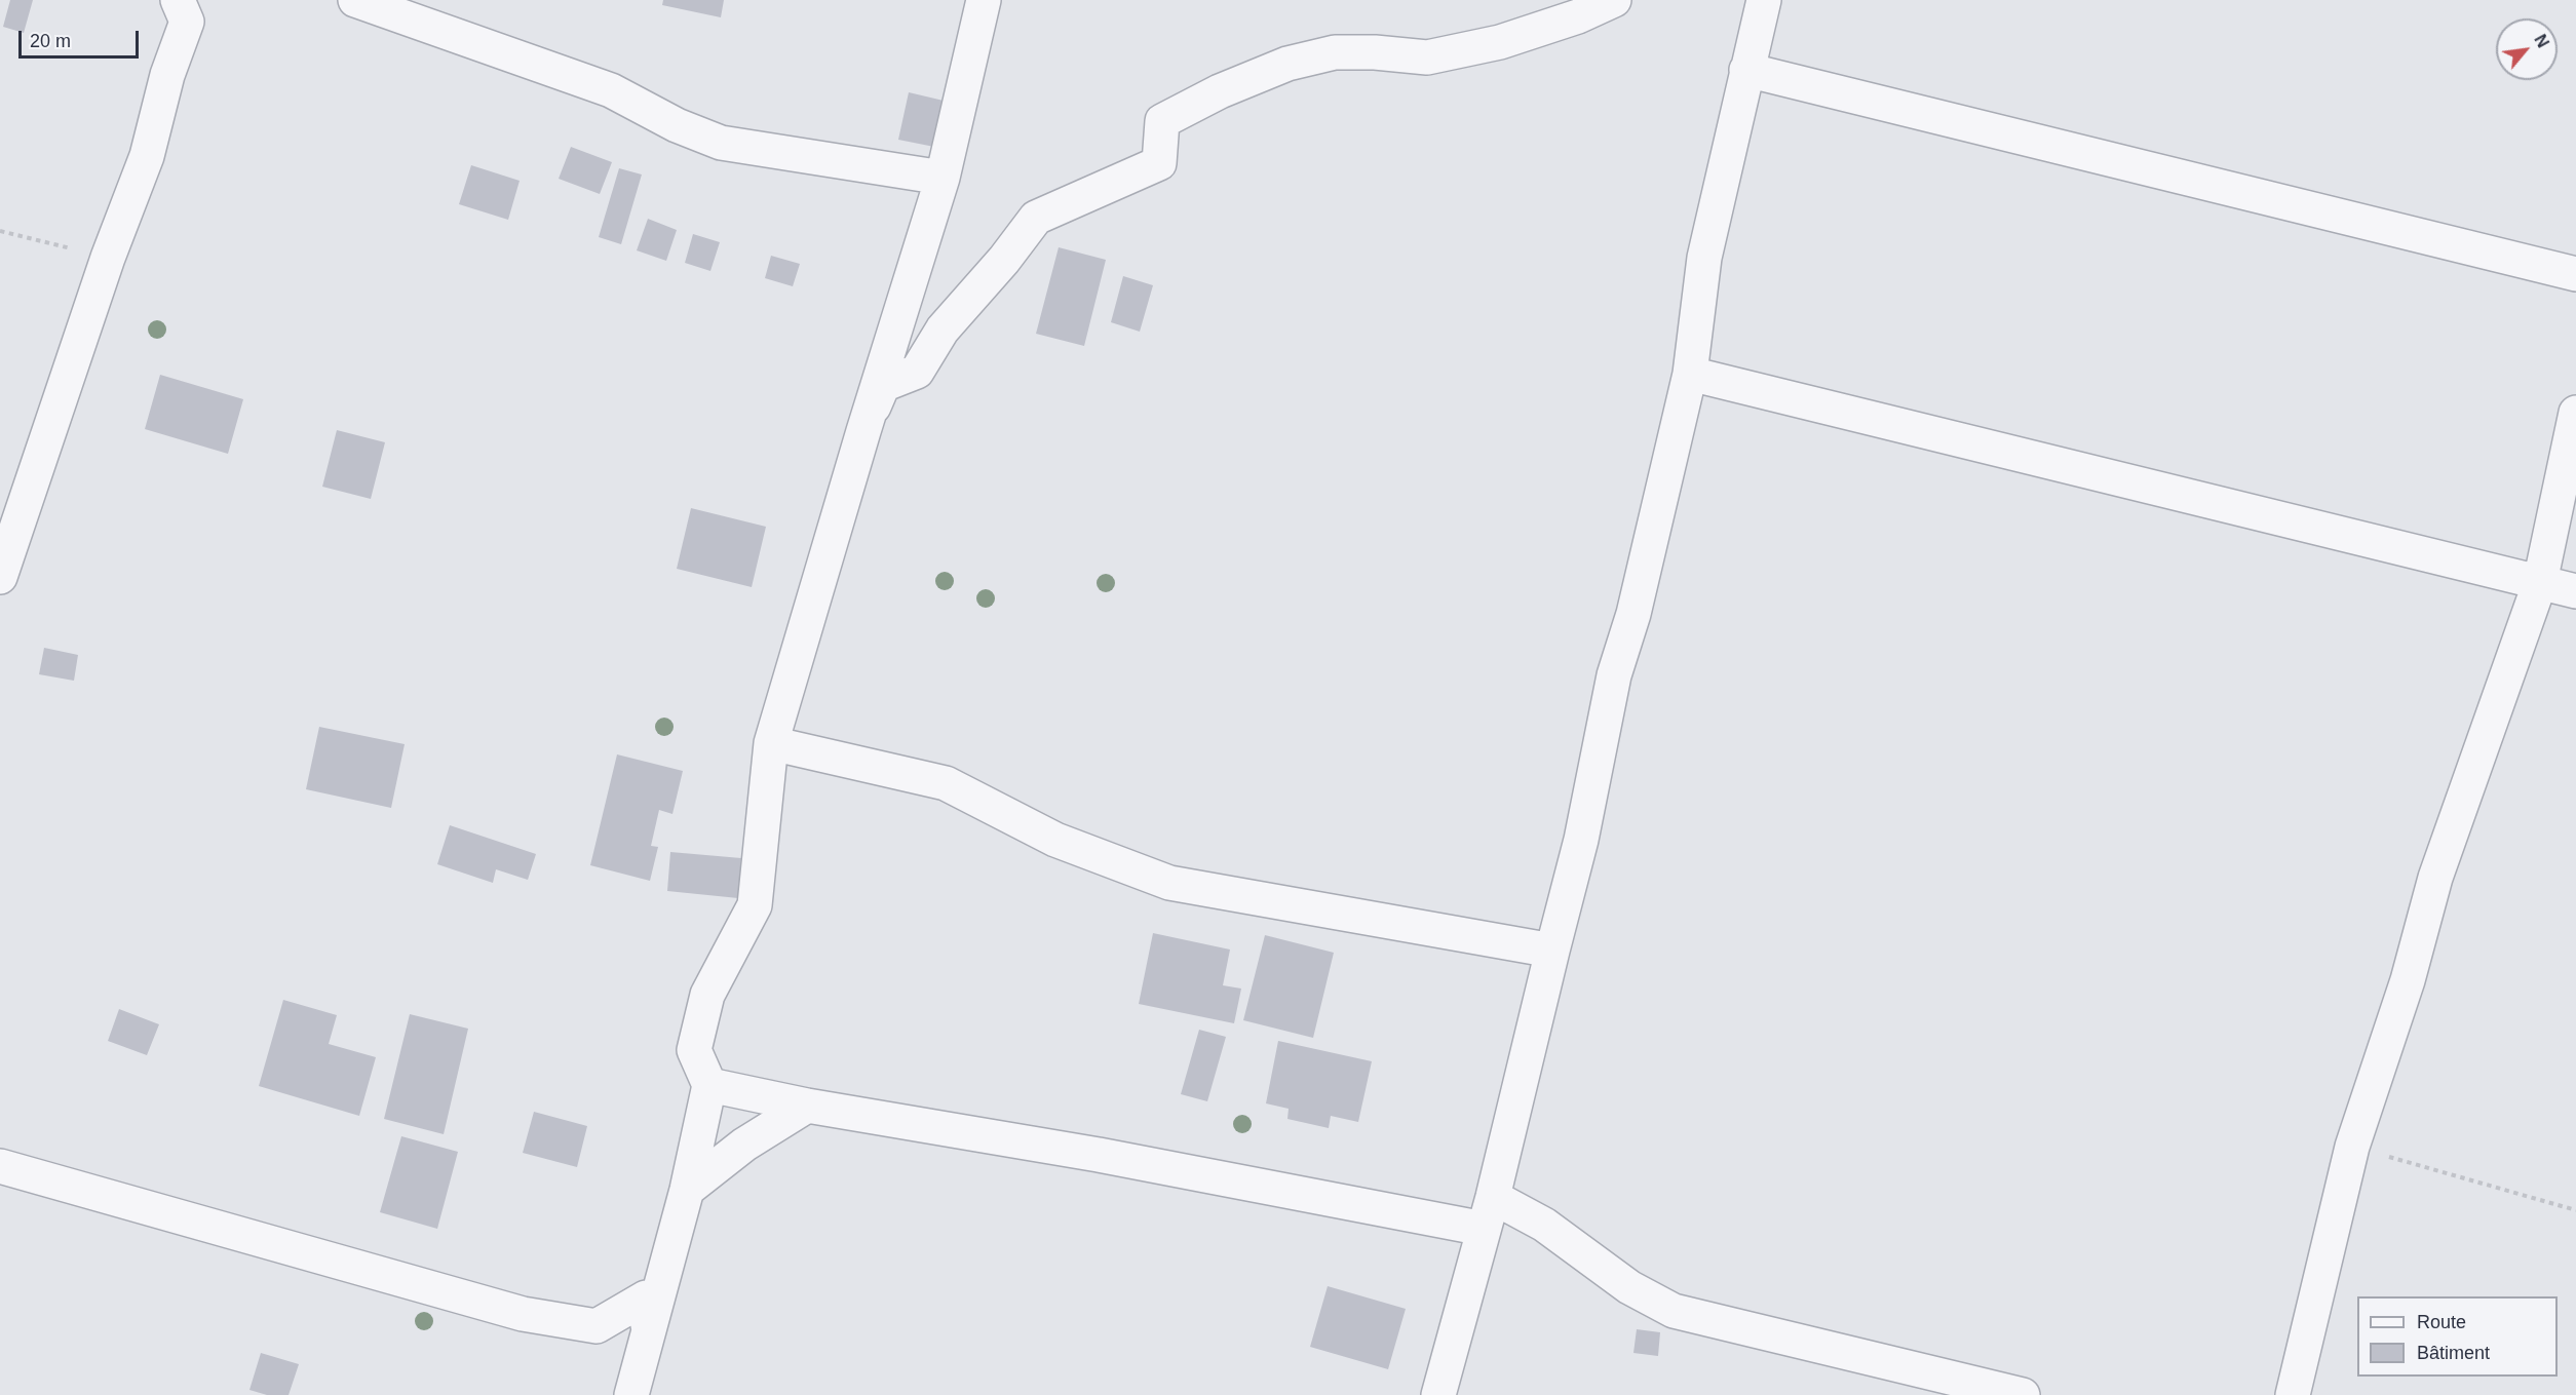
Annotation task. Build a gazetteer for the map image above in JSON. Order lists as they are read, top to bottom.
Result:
{
  "legend": ["Route", "Bâtiment"],
  "scale_bar": "20 m",
  "north": "top right"
}
